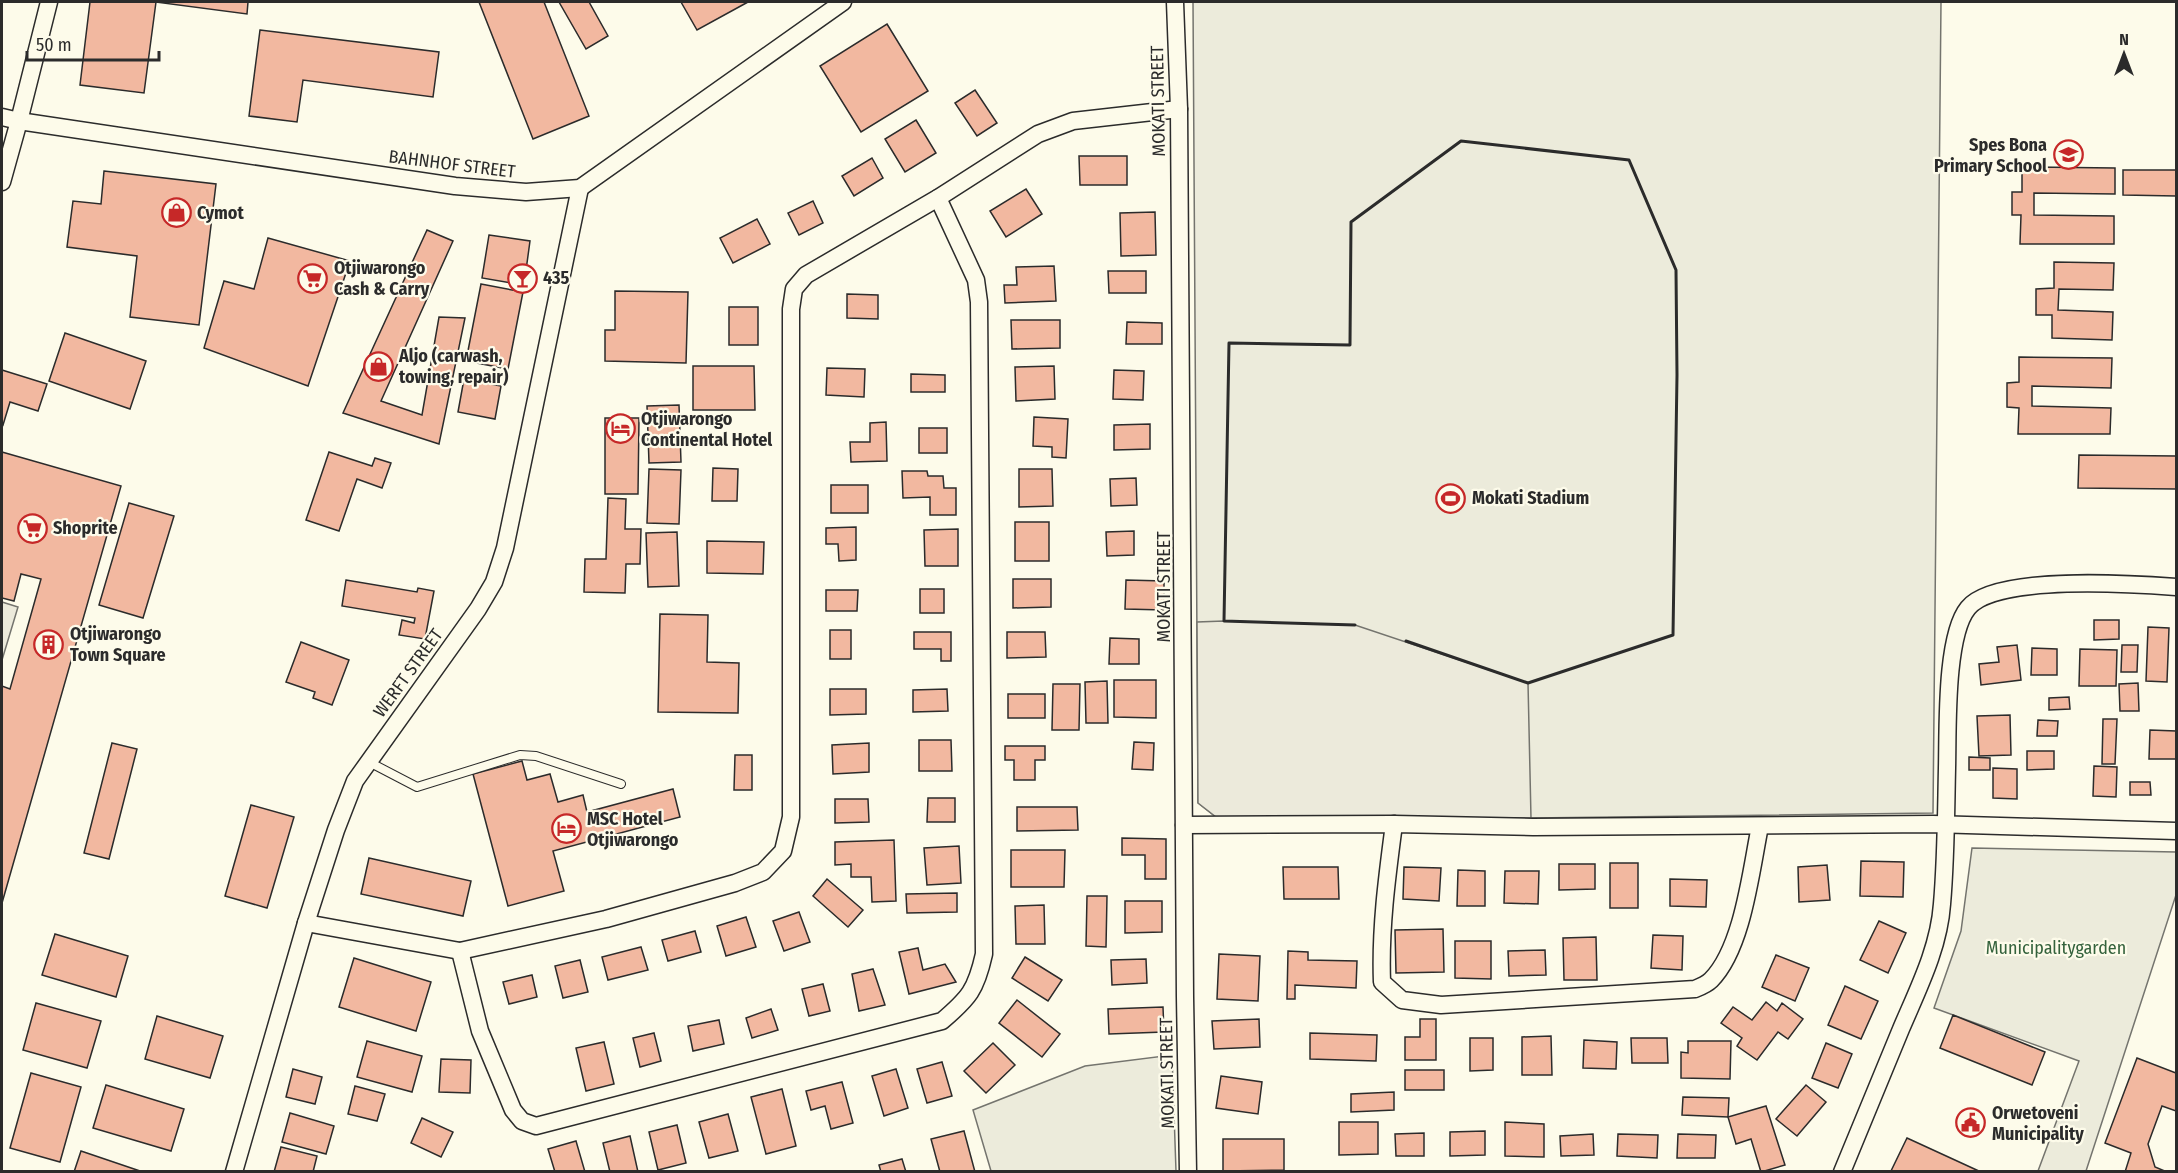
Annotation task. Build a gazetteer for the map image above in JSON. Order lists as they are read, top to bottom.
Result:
{
  "streets": {
    "street": ["MOKATI STREET", "BAHNHOF STREET", "WERFT STREET"]
  },
  "crossings": [
    ["BAHNHOF STREET", "WERFT STREET"]
  ],
  "parks": ["Municipalitygarden"],
  "places": {
    "school or university": ["Spes Bona Primary School"],
    "shop": ["Cymot", "Aljo (carwash, towing, repair)"],
    "supermarket": ["Otjiwarongo Cash & Carry", "Shoprite"],
    "bar": ["435"],
    "hotel": ["Otjiwarongo Continental Hotel", "MSC Hotel Otjiwarongo"],
    "sports": ["Mokati Stadium"],
    "building": ["Otjiwarongo Town Square"],
    "public building": ["Orwetoveni Municipality"]
  },
  "scale_bar": "50 m",
  "north": "top"
}
